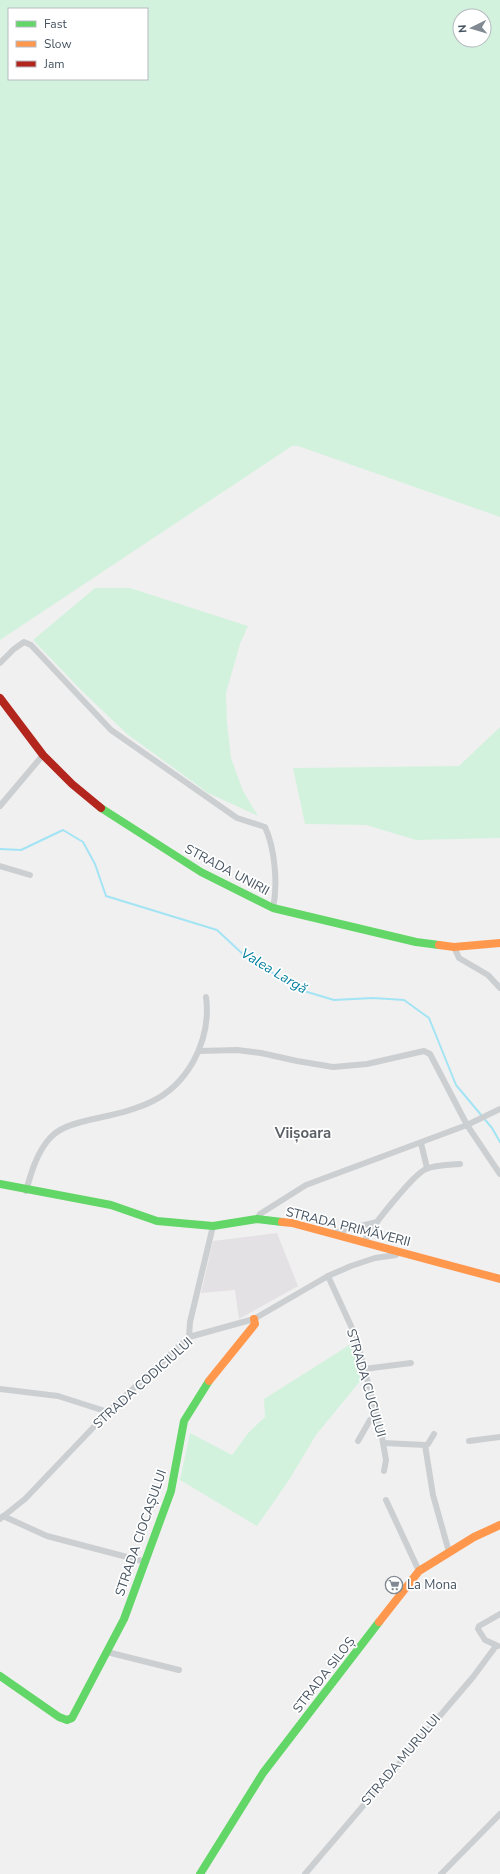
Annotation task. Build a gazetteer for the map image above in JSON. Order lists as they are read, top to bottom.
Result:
{
  "streets": {
    "street": [
      "STRADA UNIRII",
      "STRADA PRIMĂVERII",
      "STRADA CODICIULUI",
      "STRADA CUCULUI",
      "STRADA CIOCAȘULUI",
      "STRADA SILOȘ",
      "STRADA MURULUI"
    ]
  },
  "crossings": [
    ["STRADA PRIMĂVERII", "STRADA CODICIULUI"],
    ["STRADA CODICIULUI", "STRADA CUCULUI"],
    ["STRADA CODICIULUI", "STRADA CIOCAȘULUI"]
  ],
  "districts": ["Viișoara"],
  "water": ["Valea Largă"],
  "places": {
    "supermarket": ["La Mona"]
  },
  "legend": ["Fast", "Slow", "Jam"],
  "north": "left"
}
